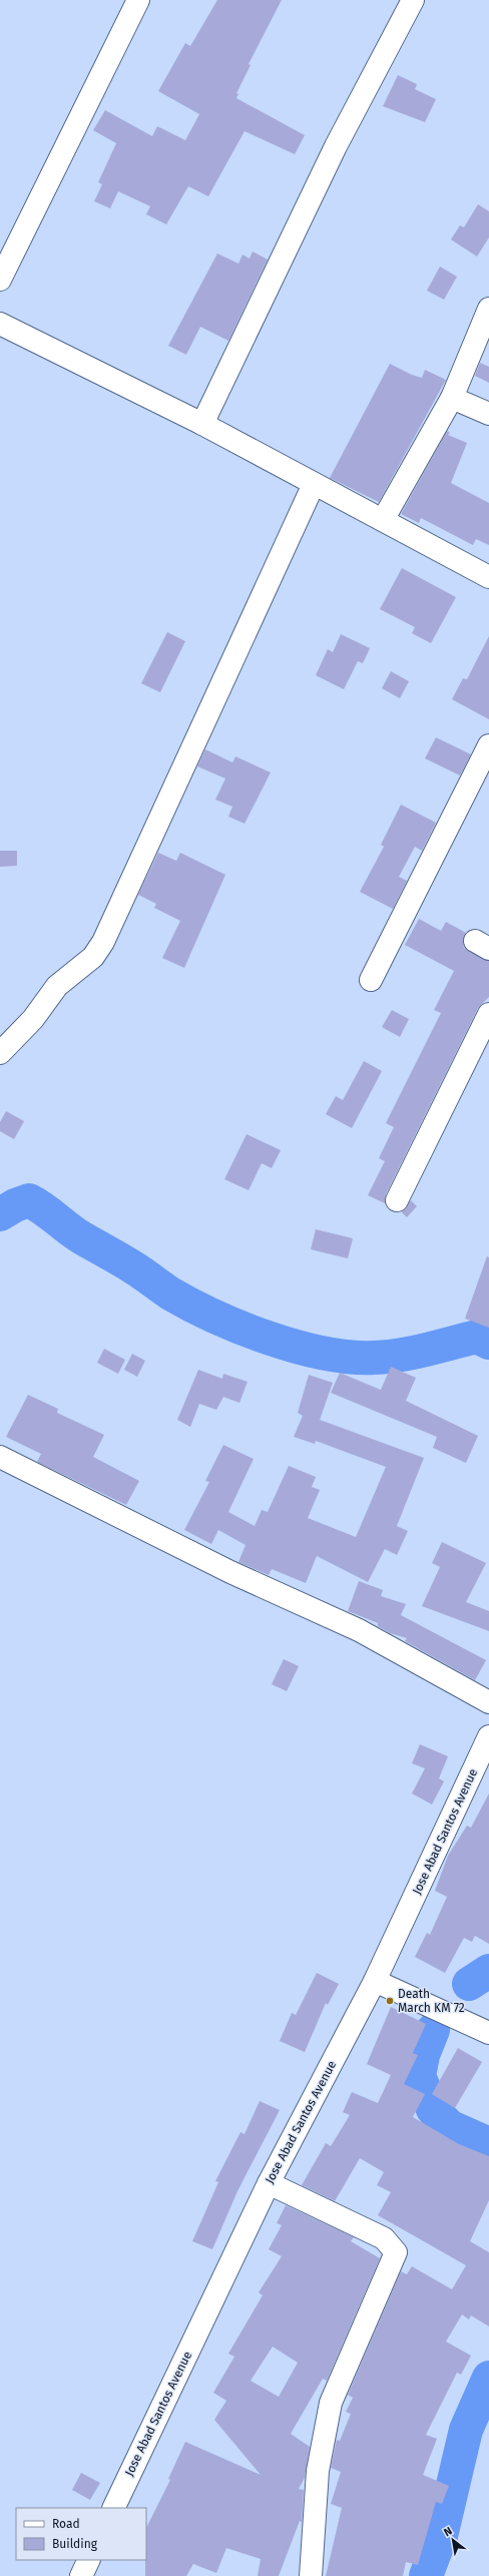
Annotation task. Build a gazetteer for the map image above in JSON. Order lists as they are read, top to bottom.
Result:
{
  "streets": {
    "main road": ["Jose Abad Santos Avenue"]
  },
  "places": ["Death March KM 72"],
  "legend": ["Road", "Building"],
  "north": "top left"
}
